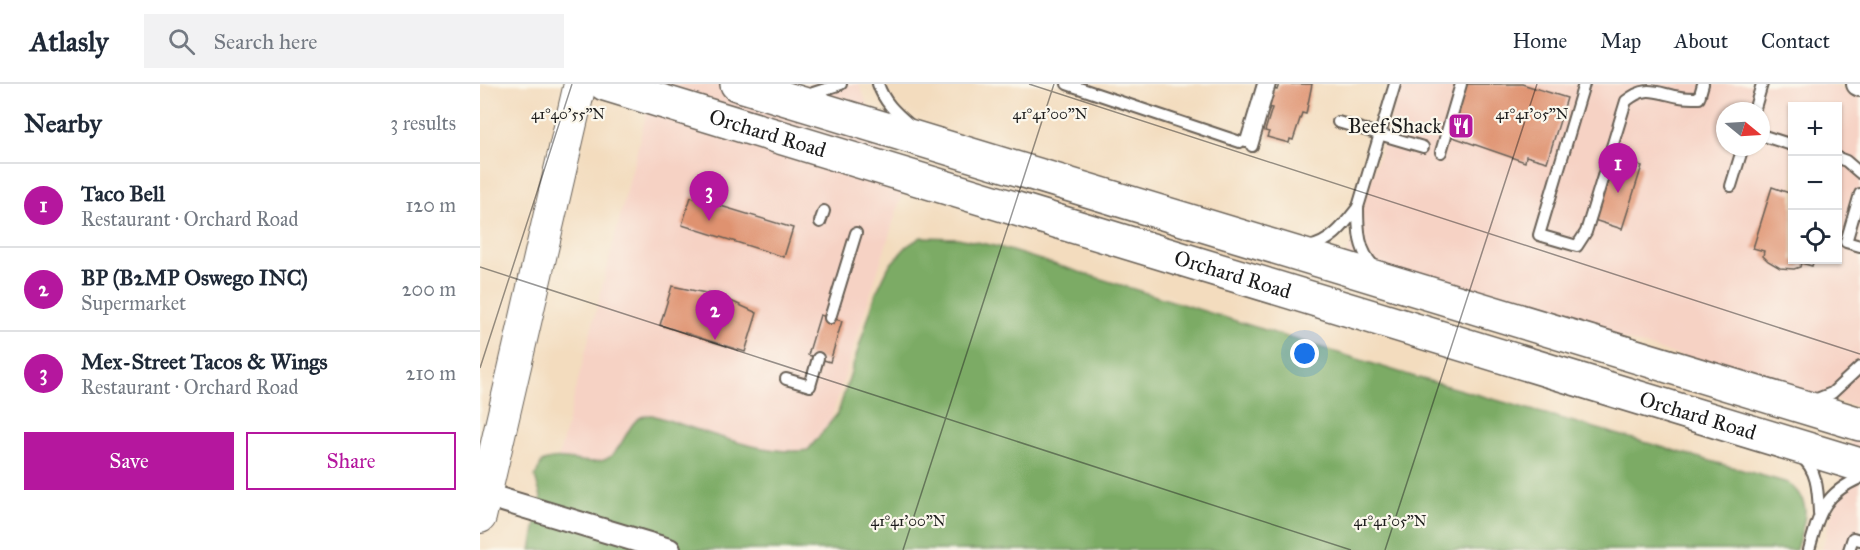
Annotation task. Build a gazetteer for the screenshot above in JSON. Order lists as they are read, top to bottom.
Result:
{
  "streets": {
    "main road": ["Orchard Road"]
  },
  "places": {
    "restaurant": ["Beef Shack"]
  },
  "north": "right",
  "page": {
    "header": "Atlasly",
    "search": "Search here",
    "nav": [
      "Home",
      "Map",
      "About",
      "Contact"
    ],
    "heading": ["Nearby", "3 results"],
    "map_buttons": ["+", "−"],
    "pins": ["1", "3", "2"],
    "list": [
      {
        "mark": "1",
        "name": "Taco Bell",
        "note": "Restaurant · Orchard Road",
        "value": "120 m"
      },
      {
        "mark": "2",
        "name": "BP (B2MP Oswego INC)",
        "note": "Supermarket",
        "value": "200 m"
      },
      {
        "mark": "3",
        "name": "Mex-Street Tacos & Wings",
        "note": "Restaurant · Orchard Road",
        "value": "210 m"
      }
    ],
    "buttons": ["Save", "Share"]
  },
  "coordinates": ["41°40'55\"N", "41°41'00\"N", "41°41'05\"N"]
}
